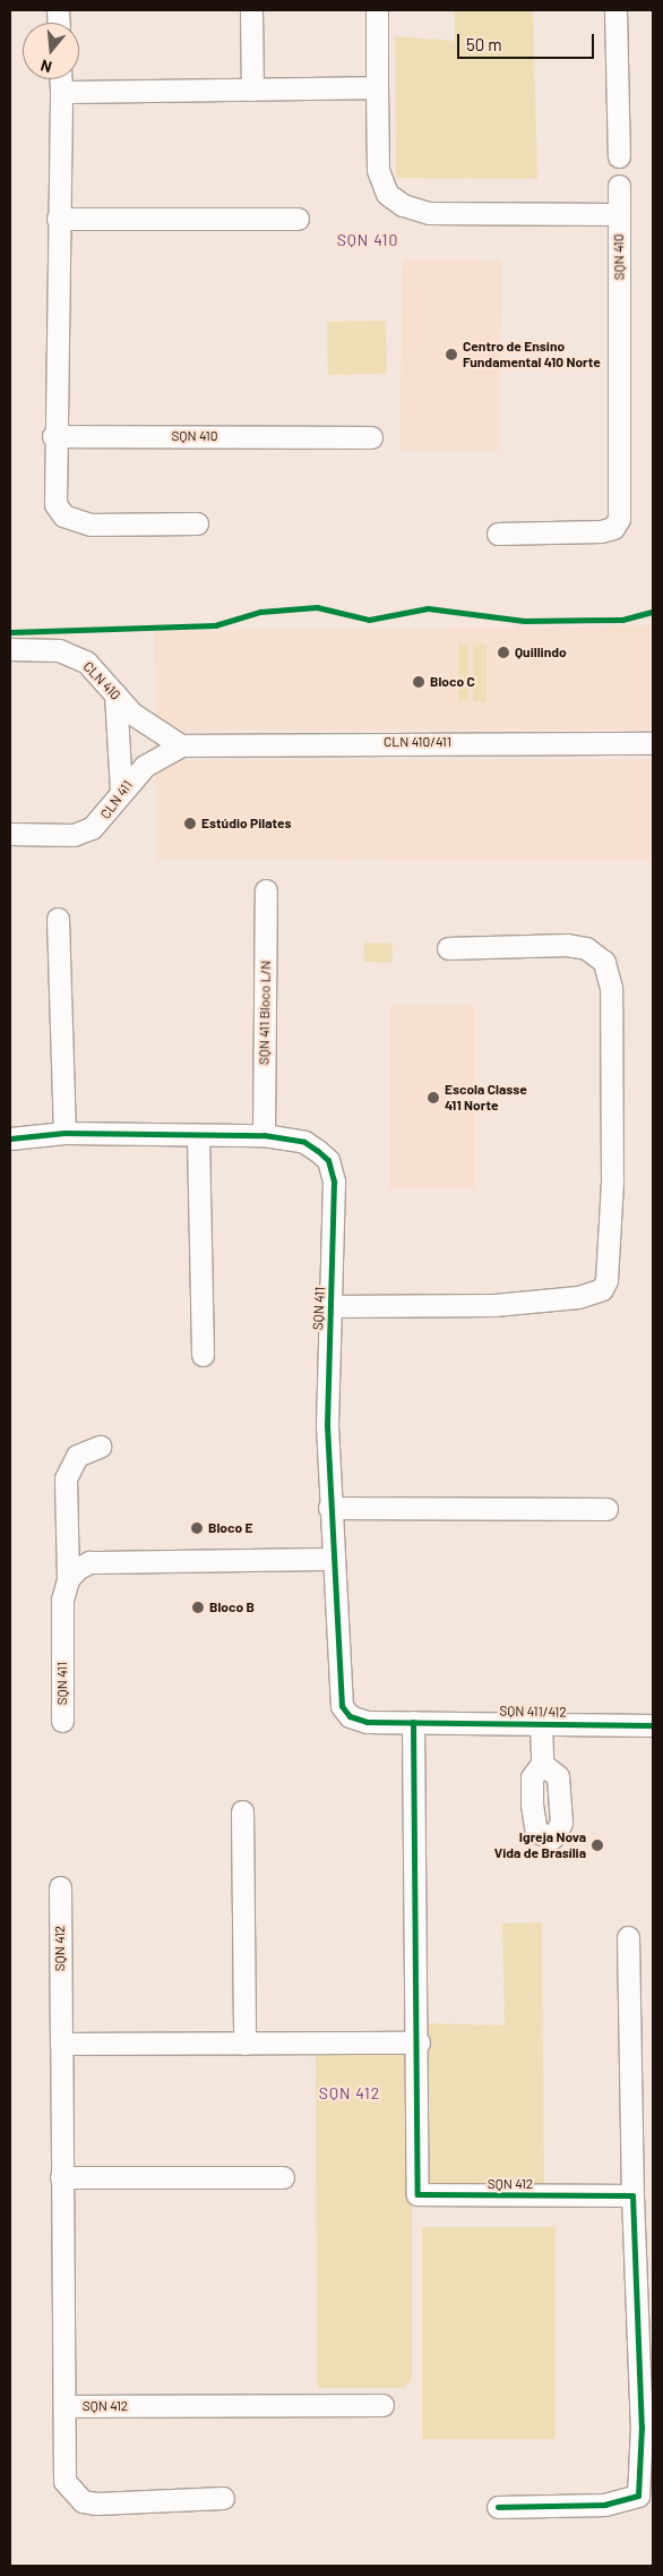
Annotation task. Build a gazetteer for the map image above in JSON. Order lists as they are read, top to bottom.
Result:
{
  "streets": {
    "street": [
      "SQN 410",
      "CLN 410",
      "CLN 410/411",
      "CLN 411",
      "SQN 411 Bloco L/N",
      "SQN 411",
      "SQN 411/412",
      "SQN 412"
    ]
  },
  "crossings": [
    ["CLN 410", "CLN 410/411"],
    ["CLN 410", "CLN 411"],
    ["CLN 410/411", "CLN 411"],
    ["SQN 411 Bloco L/N", "SQN 411"],
    ["SQN 411", "SQN 411/412"],
    ["SQN 411", "SQN 412"],
    ["SQN 411/412", "SQN 412"]
  ],
  "districts": ["SQN 410", "SQN 412"],
  "places": [
    "Centro de Ensino Fundamental 410 Norte",
    "Quillindo",
    "Bloco C",
    "Estúdio Pilates",
    "Escola Classe 411 Norte",
    "Bloco E",
    "Bloco B",
    "Igreja Nova Vida de Brasília"
  ],
  "scale_bar": "50 m",
  "north": "bottom"
}
